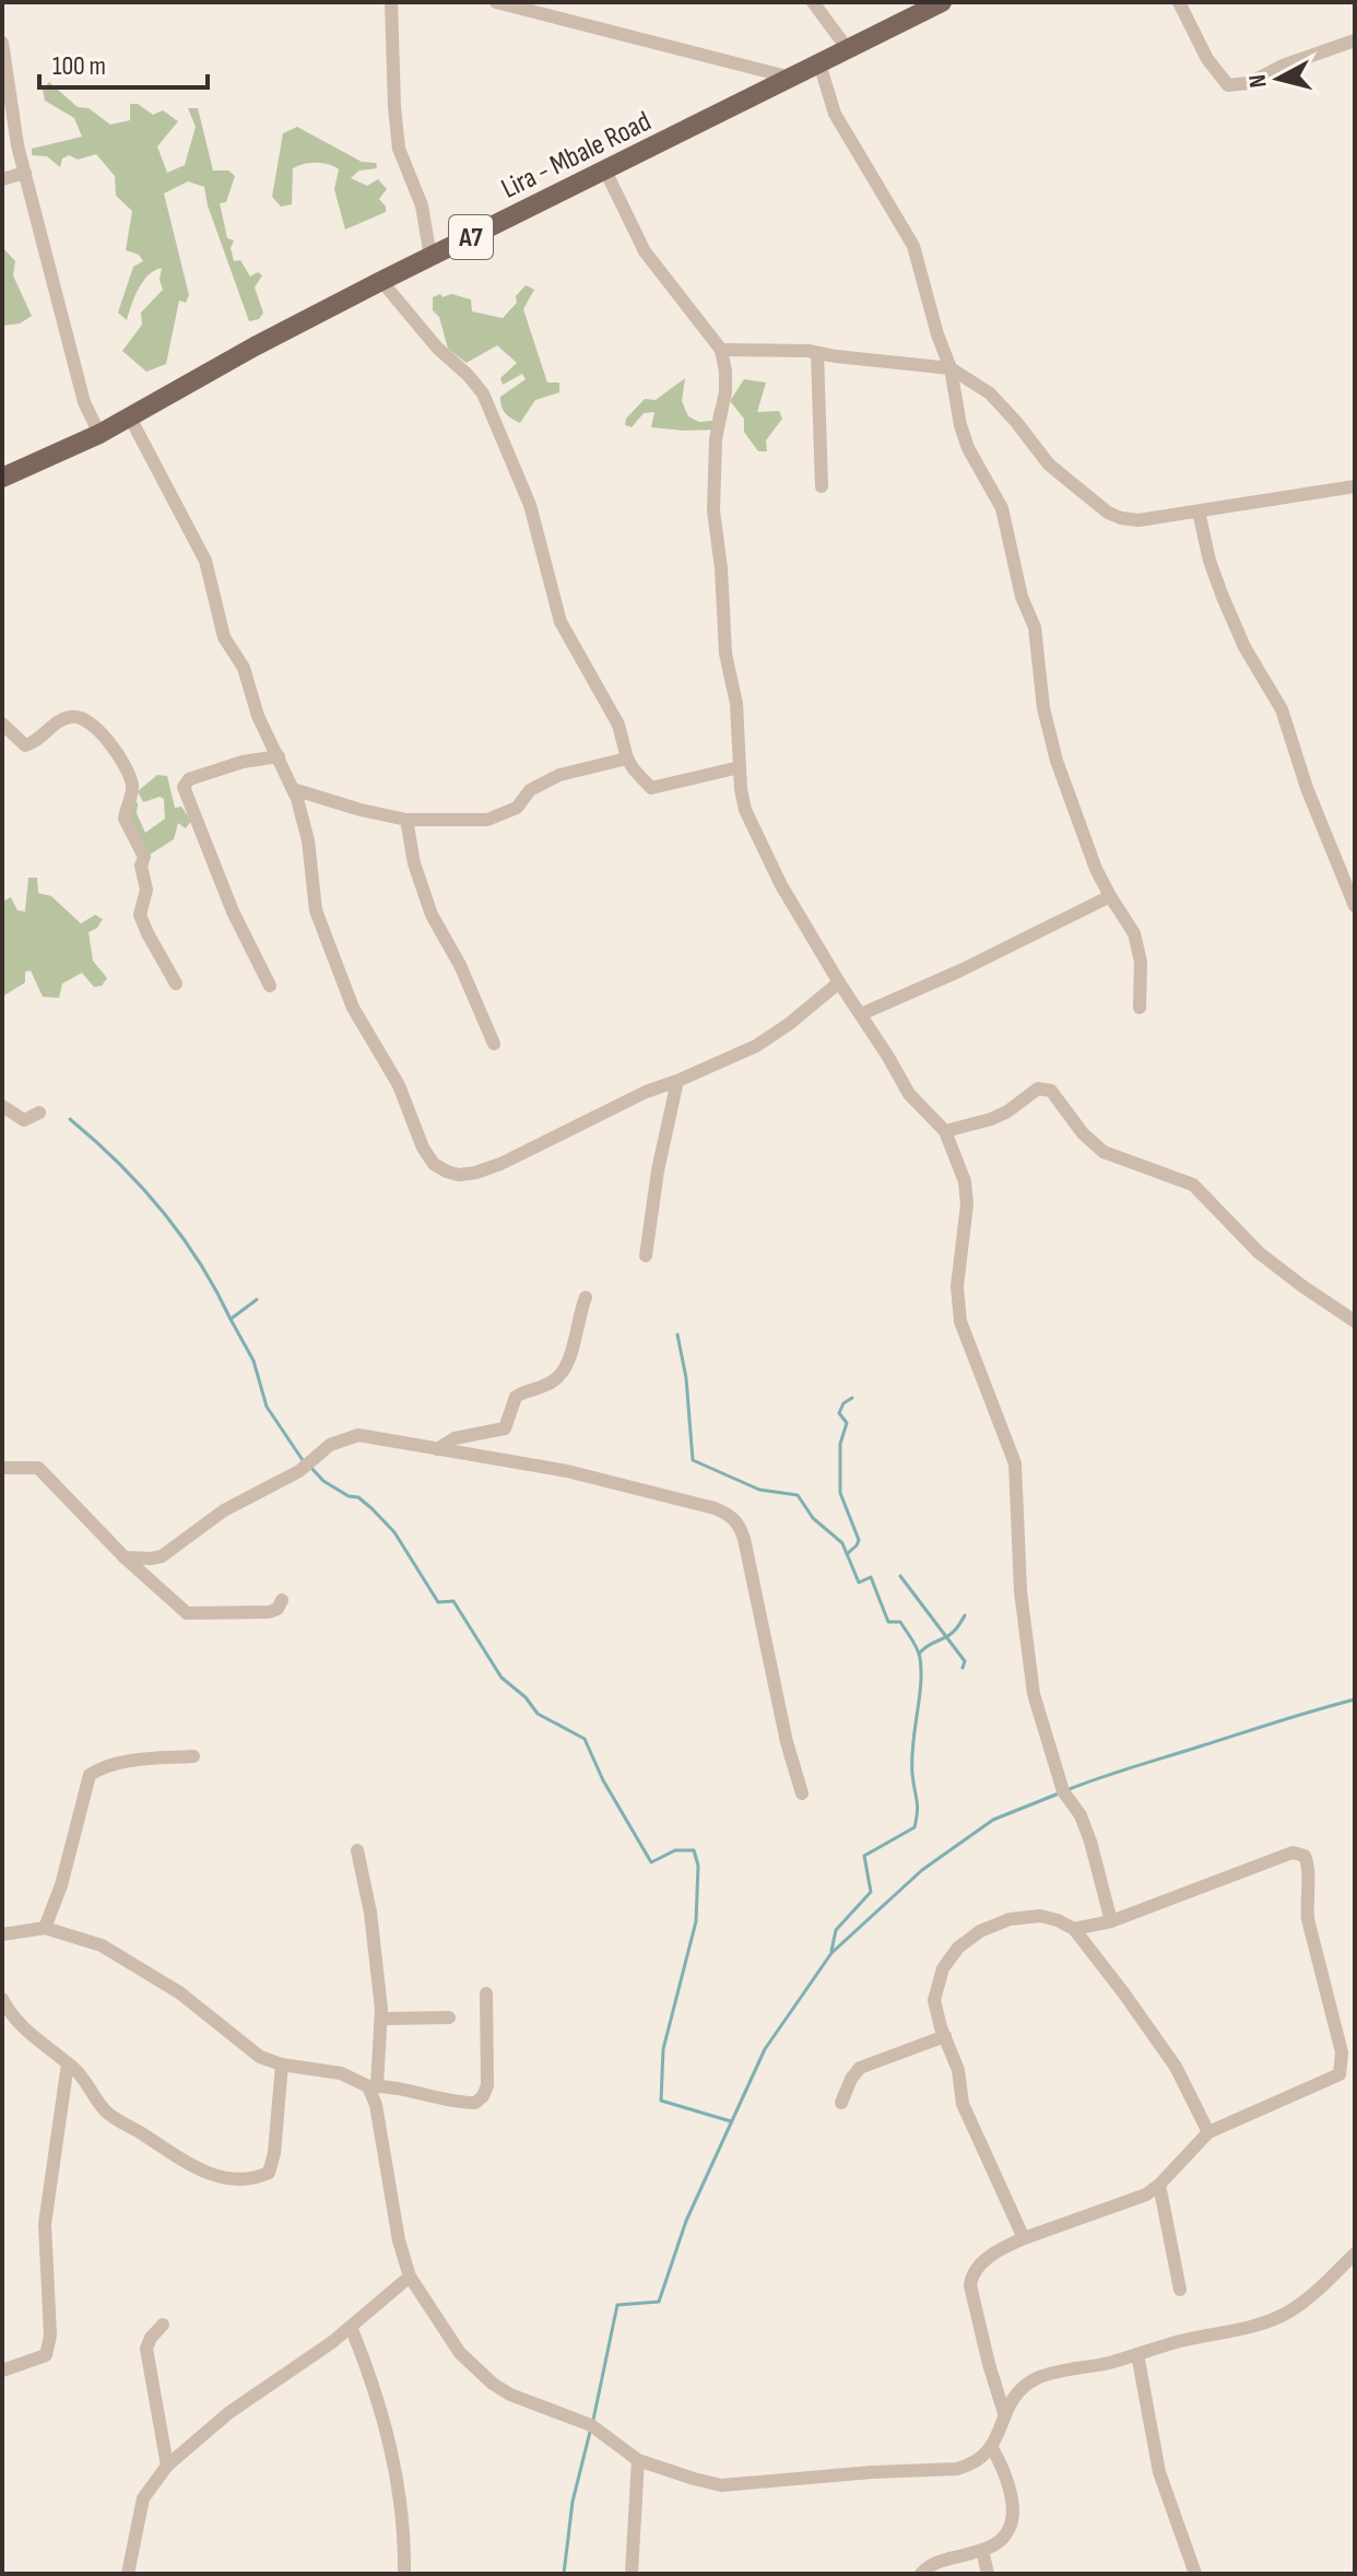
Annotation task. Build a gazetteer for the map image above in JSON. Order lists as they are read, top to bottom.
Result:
{
  "streets": {
    "main road": ["Lira - Mbale Road", "A7"]
  },
  "scale_bar": "100 m",
  "north": "left"
}
